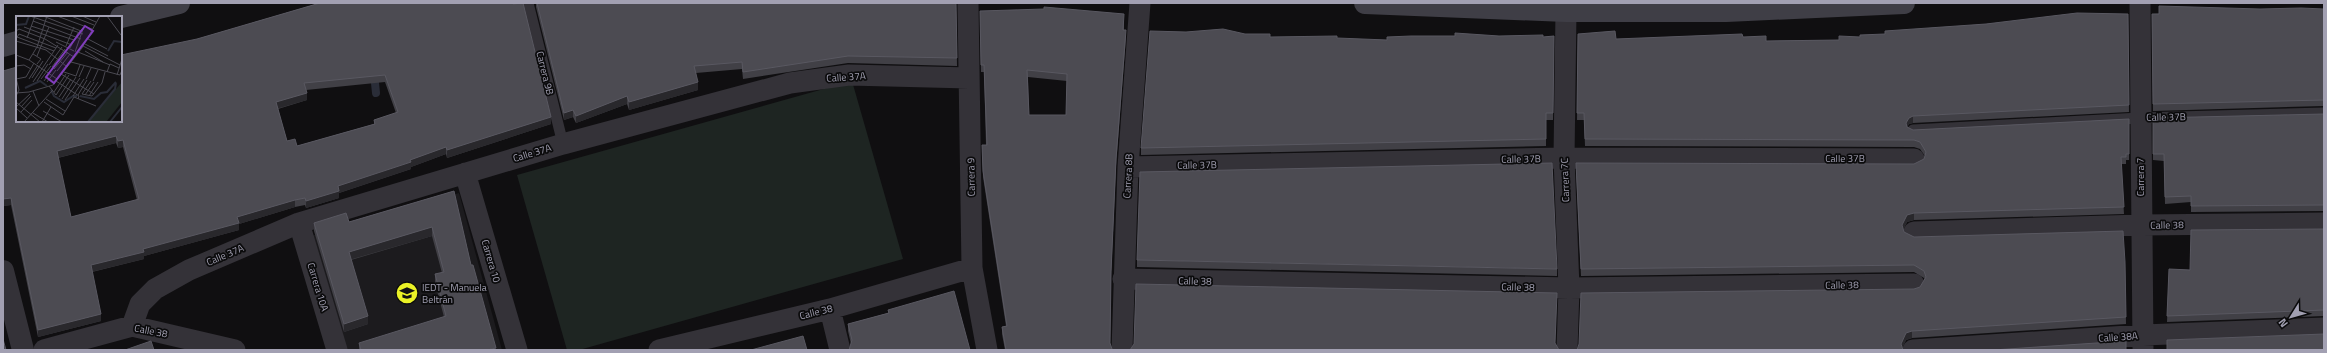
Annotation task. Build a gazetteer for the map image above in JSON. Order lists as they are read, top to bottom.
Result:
{
  "streets": {
    "street": [
      "Calle 37A",
      "Calle 37B",
      "Carrera 8B",
      "Carrera 9",
      "Carrera 7",
      "Carrera 7C",
      "Calle 38",
      "Carrera 10",
      "Carrera 10A",
      "Calle 38A"
    ],
    "lane": ["Carrera 9B"]
  },
  "crossings": [
    ["Carrera 9B", "Calle 37A"],
    ["Calle 37A", "Carrera 9"],
    ["Calle 37A", "Calle 38"],
    ["Calle 37A", "Carrera 10"],
    ["Calle 37A", "Carrera 10A"],
    ["Calle 37B", "Carrera 8B"],
    ["Calle 37B", "Carrera 7"],
    ["Calle 37B", "Carrera 7C"],
    ["Carrera 8B", "Calle 38"],
    ["Carrera 9", "Calle 38"],
    ["Carrera 7", "Calle 38"],
    ["Carrera 7", "Calle 38A"],
    ["Carrera 7C", "Calle 38"]
  ],
  "places": {
    "school or university": ["IEDT - Manuela Beltrán"]
  },
  "north": "bottom left"
}
